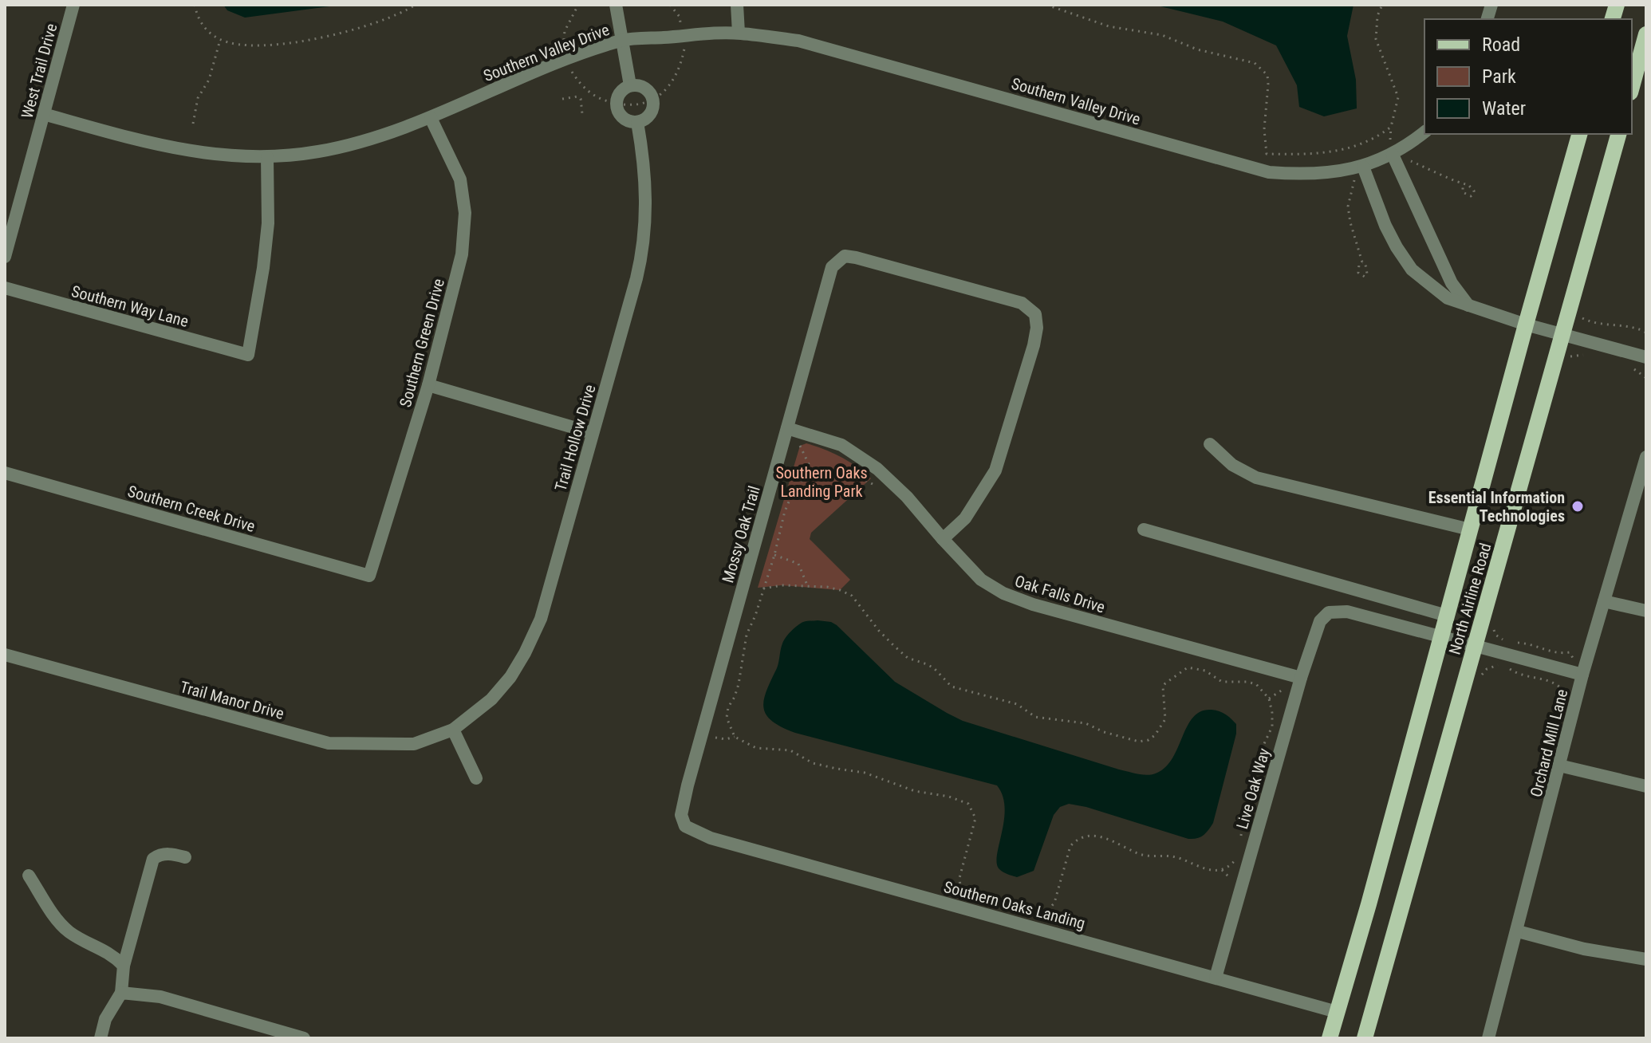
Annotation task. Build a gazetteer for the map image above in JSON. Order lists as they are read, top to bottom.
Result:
{
  "streets": {
    "main road": ["North Airline Road"],
    "street": [
      "Southern Valley Drive",
      "West Trail Drive",
      "Southern Way Lane",
      "Southern Green Drive",
      "Trail Hollow Drive",
      "Southern Creek Drive",
      "Mossy Oak Trail",
      "Oak Falls Drive",
      "Trail Manor Drive",
      "Orchard Mill Lane",
      "Live Oak Way",
      "Southern Oaks Landing"
    ]
  },
  "crossings": [
    ["Southern Valley Drive", "West Trail Drive"],
    ["Southern Valley Drive", "Southern Way Lane"],
    ["Southern Valley Drive", "Southern Green Drive"],
    ["Southern Green Drive", "Southern Creek Drive"],
    ["Trail Hollow Drive", "Trail Manor Drive"],
    ["Mossy Oak Trail", "Oak Falls Drive"],
    ["Mossy Oak Trail", "Southern Oaks Landing"],
    ["Oak Falls Drive", "Live Oak Way"],
    ["North Airline Road", "Live Oak Way"],
    ["North Airline Road", "Southern Oaks Landing"],
    ["Live Oak Way", "Southern Oaks Landing"]
  ],
  "parks": ["Southern Oaks Landing Park"],
  "places": ["Essential Information Technologies"],
  "legend": ["Road", "Park", "Water"]
}
